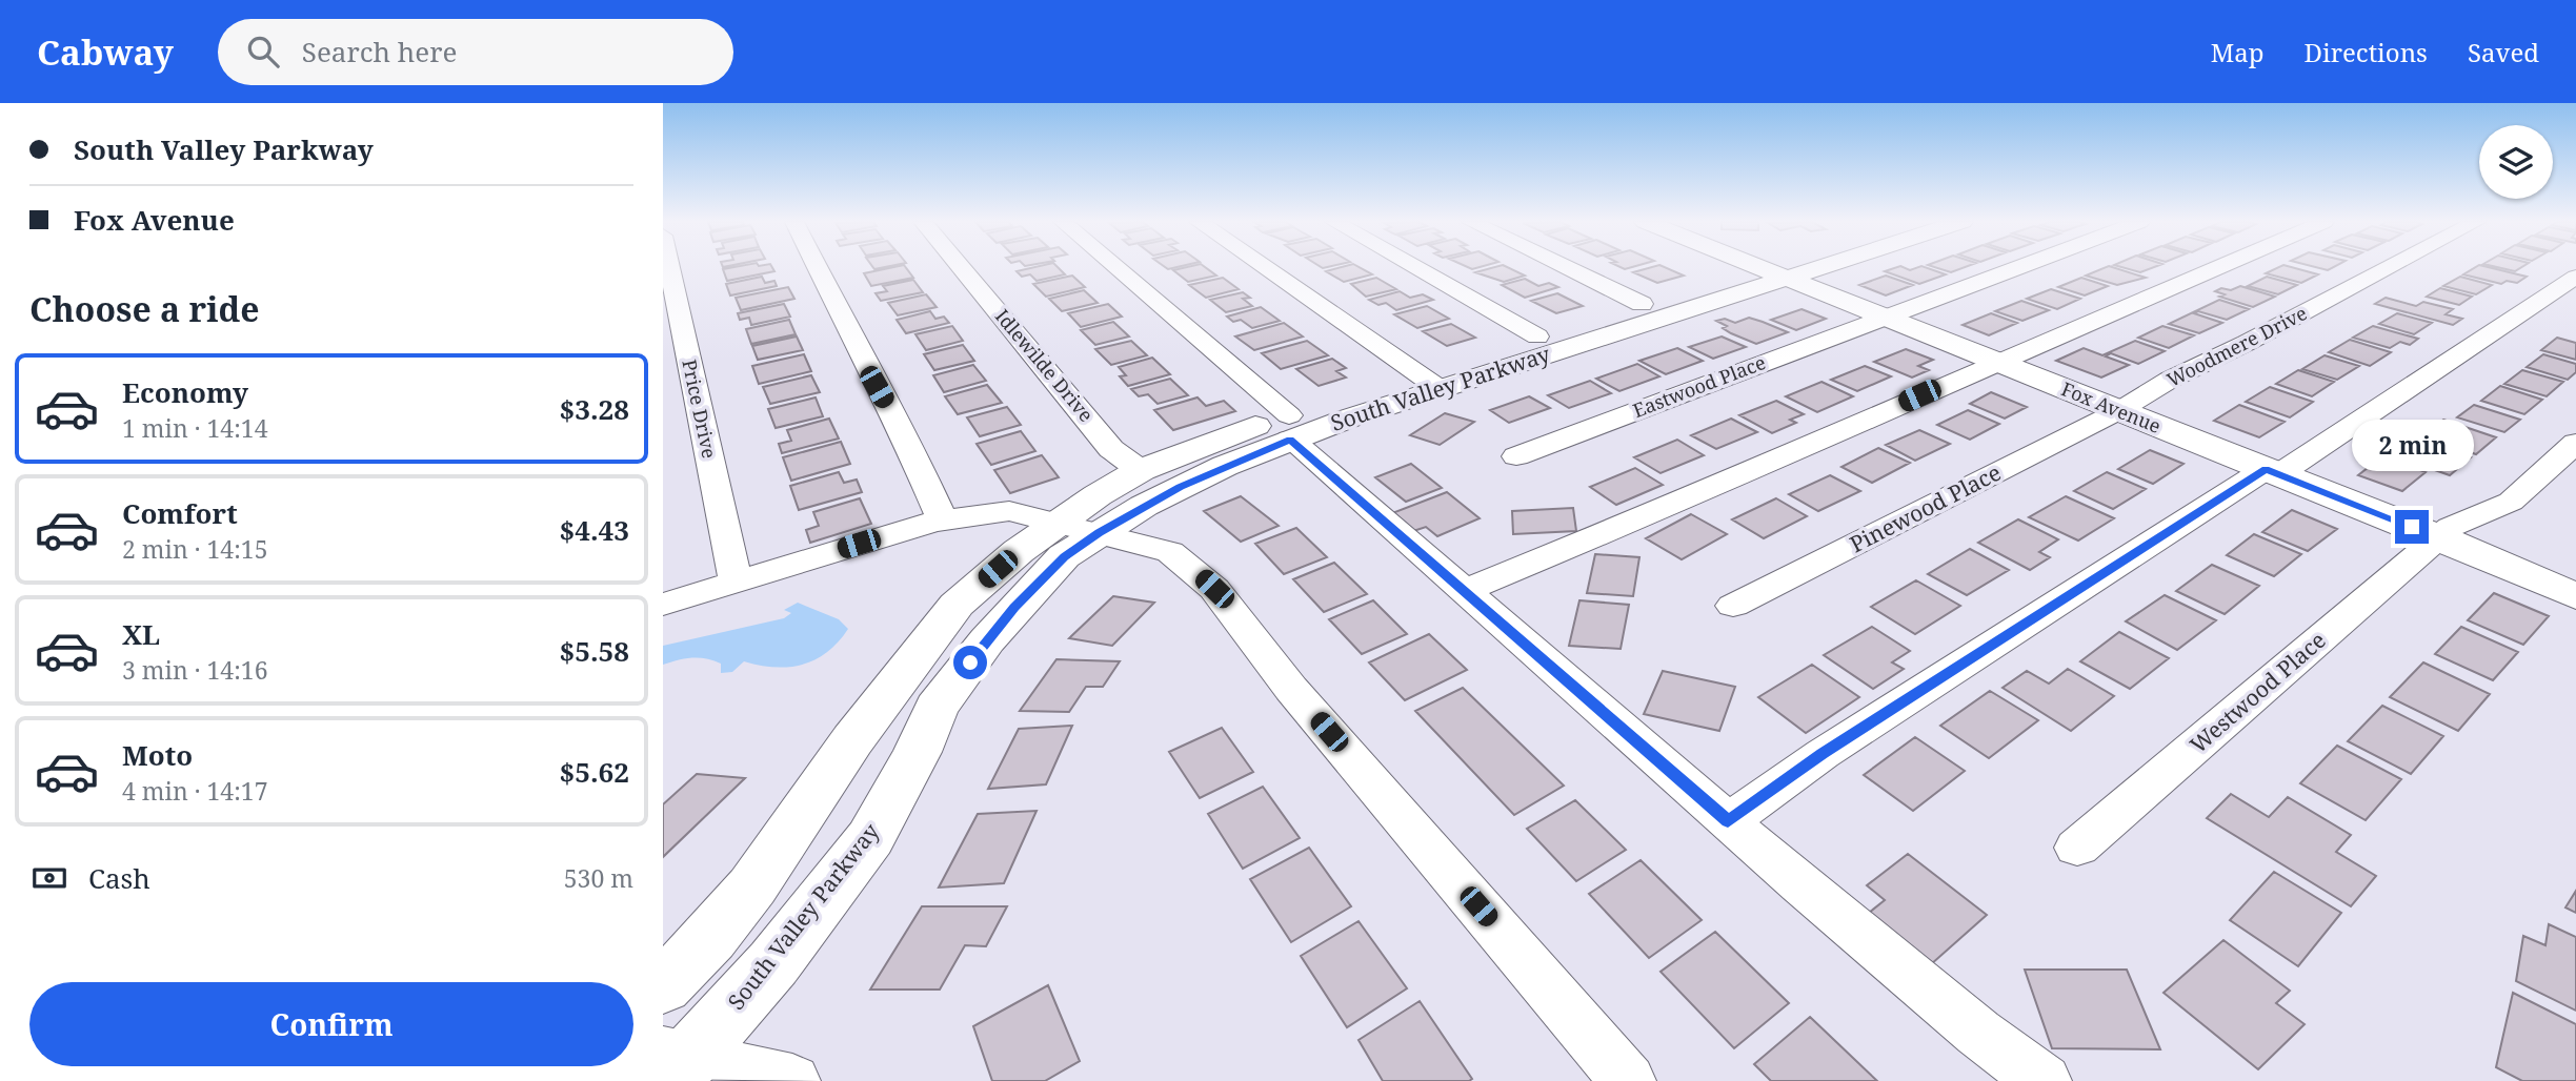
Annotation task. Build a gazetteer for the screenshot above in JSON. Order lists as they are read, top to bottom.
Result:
{
  "streets": {
    "main road": ["South Valley Parkway", "Fox Avenue"],
    "street": [
      "Woodmere Drive",
      "Idlewilde Drive",
      "Eastwood Place",
      "Price Drive",
      "Pinewood Place",
      "Westwood Place"
    ]
  },
  "crossings": [
    ["Woodmere Drive", "Fox Avenue"],
    ["Woodmere Drive", "Pinewood Place"],
    ["Idlewilde Drive", "South Valley Parkway"],
    ["Eastwood Place", "Fox Avenue"],
    ["South Valley Parkway", "Fox Avenue"],
    ["Fox Avenue", "Pinewood Place"],
    ["Fox Avenue", "Westwood Place"]
  ],
  "page": {
    "header": "Cabway",
    "search": "Search here",
    "nav": ["Map", "Directions", "Saved"],
    "banner": ["South Valley Parkway", "Fox Avenue"],
    "heading": "Choose a ride",
    "list": [
      {
        "name": "Economy",
        "note": "1 min · 14:14",
        "value": "$3.28"
      },
      {
        "name": "Comfort",
        "note": "2 min · 14:15",
        "value": "$4.43"
      },
      {
        "name": "XL",
        "note": "3 min · 14:16",
        "value": "$5.58"
      },
      {
        "name": "Moto",
        "note": "4 min · 14:17",
        "value": "$5.62"
      }
    ],
    "bubble": "2 min",
    "pay": ["Cash", "530 m"],
    "buttons": "Confirm"
  }
}
